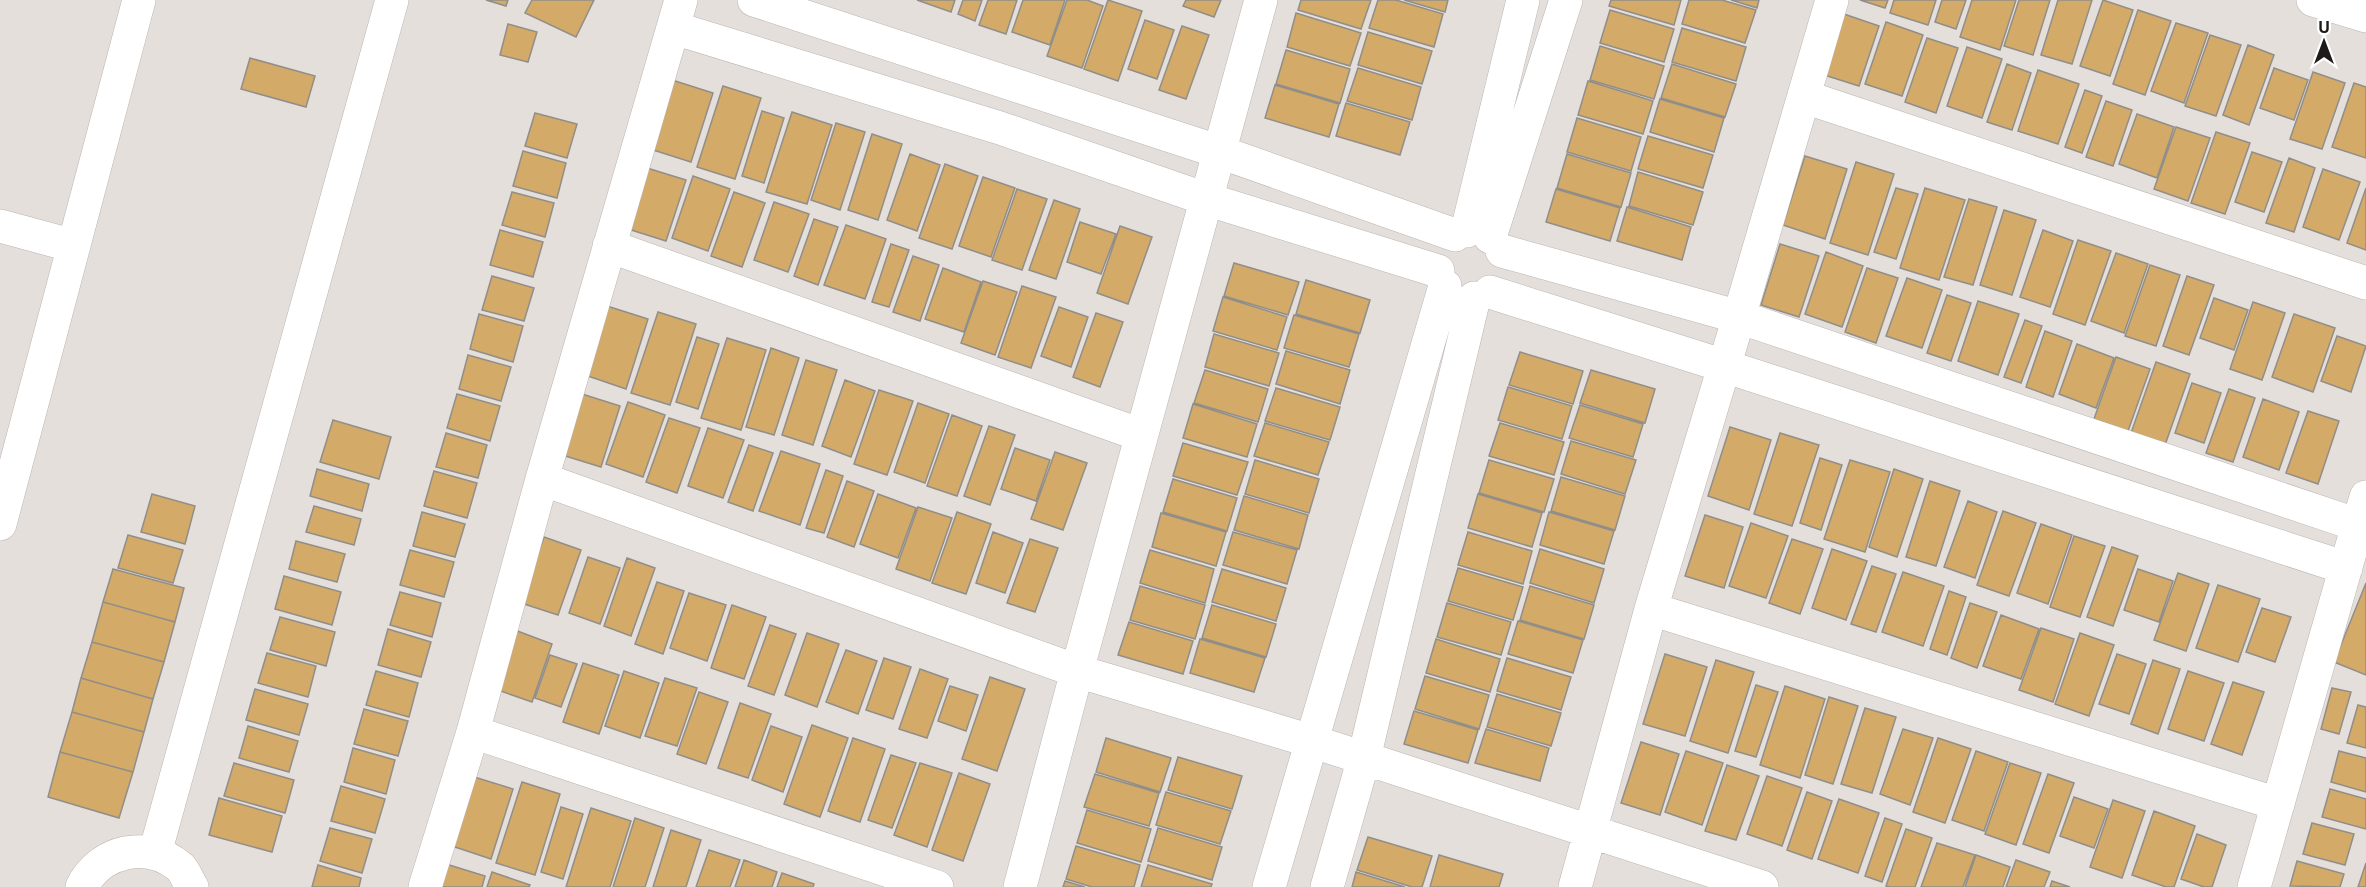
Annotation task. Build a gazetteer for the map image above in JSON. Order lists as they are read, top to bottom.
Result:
{
  "north": "top"
}
